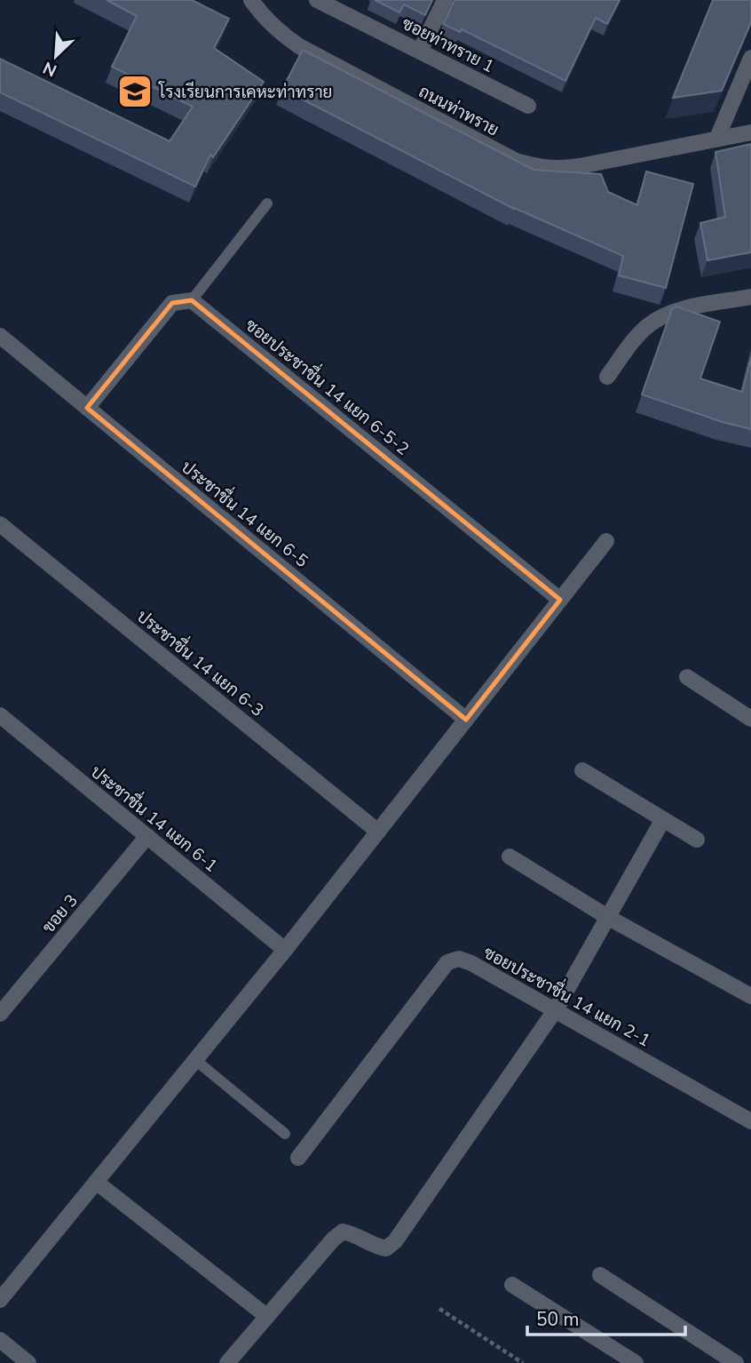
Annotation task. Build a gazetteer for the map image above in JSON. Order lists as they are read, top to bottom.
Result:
{
  "streets": {
    "street": [
      "ซอยท่าทราย 1",
      "ถนนท่าทราย",
      "ซอยประชาชื่น 14 แยก 6-5-2",
      "ประชาชื่น 14 แยก 6-5",
      "ประชาชื่น 14 แยก 6-3",
      "ประชาชื่น 14 แยก 6-1",
      "ขอย 3",
      "ซอยประชาชื่น 14 แยก 2-1"
    ]
  },
  "crossings": [
    ["ประชาชื่น 14 แยก 6-1", "ขอย 3"]
  ],
  "places": {
    "school or university": ["โรงเรียนการเคหะท่าทราย"]
  },
  "scale_bar": "50 m",
  "north": "bottom left"
}
